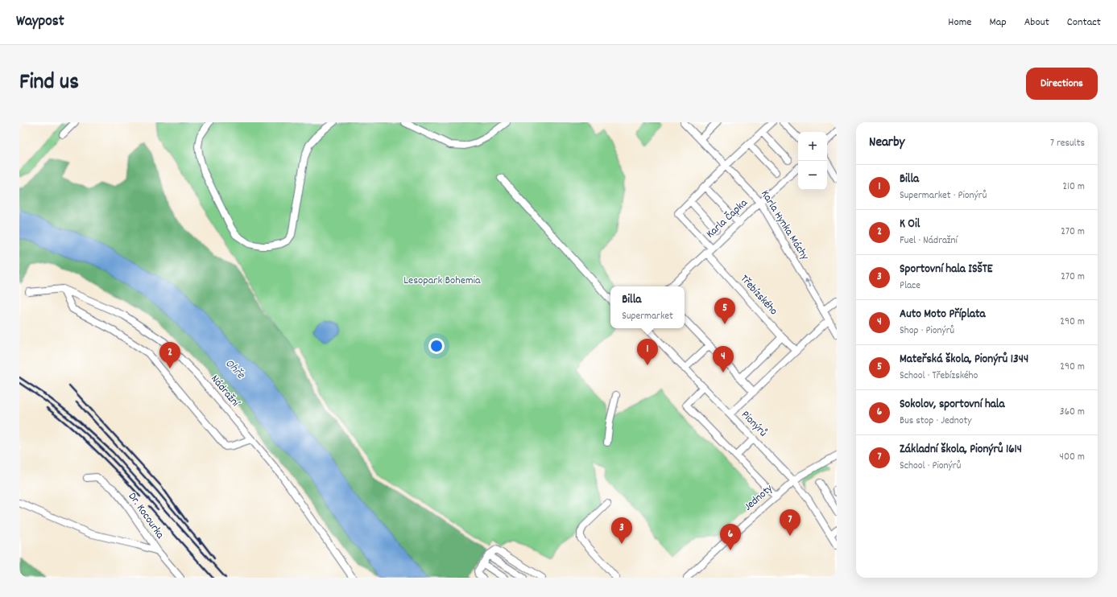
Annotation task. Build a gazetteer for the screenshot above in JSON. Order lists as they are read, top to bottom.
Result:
{
  "streets": {
    "street": [
      "Karla Čapka",
      "Karla Hynka Máchy",
      "Třebízského",
      "Nádražní",
      "Pionýrů",
      "Jednoty",
      "Dr. Kocourka"
    ]
  },
  "crossings": [
    ["Karla Čapka", "Karla Hynka Máchy"],
    ["Karla Čapka", "Třebízského"],
    ["Pionýrů", "Jednoty"]
  ],
  "one_way": ["Karla Hynka Máchy"],
  "water": ["Ohře"],
  "parks": ["Lesopark Bohemia"],
  "page": {
    "header": "Waypost",
    "nav": [
      "Home",
      "Map",
      "About",
      "Contact"
    ],
    "title": "Find us",
    "buttons": "Directions",
    "heading": ["Nearby", "7 results"],
    "map_buttons": ["+", "−"],
    "list": [
      {
        "mark": "1",
        "name": "Billa",
        "note": "Supermarket · Pionýrů",
        "value": "210 m"
      },
      {
        "mark": "2",
        "name": "K Oil",
        "note": "Fuel · Nádražní",
        "value": "270 m"
      },
      {
        "mark": "3",
        "name": "Sportovní hala ISŠTE",
        "note": "Place",
        "value": "270 m"
      },
      {
        "mark": "4",
        "name": "Auto Moto Příplata",
        "note": "Shop · Pionýrů",
        "value": "290 m"
      },
      {
        "mark": "5",
        "name": "Mateřská škola, Pionýrů 1344",
        "note": "School · Třebízského",
        "value": "290 m"
      },
      {
        "mark": "6",
        "name": "Sokolov, sportovní hala",
        "note": "Bus stop · Jednoty",
        "value": "360 m"
      },
      {
        "mark": "7",
        "name": "Základní škola, Pionýrů 1614",
        "note": "School · Pionýrů",
        "value": "400 m"
      }
    ],
    "popup": ["Billa", "Supermarket"],
    "pins": [
      "5",
      "1",
      "2",
      "4",
      "7",
      "3",
      "6"
    ]
  }
}
